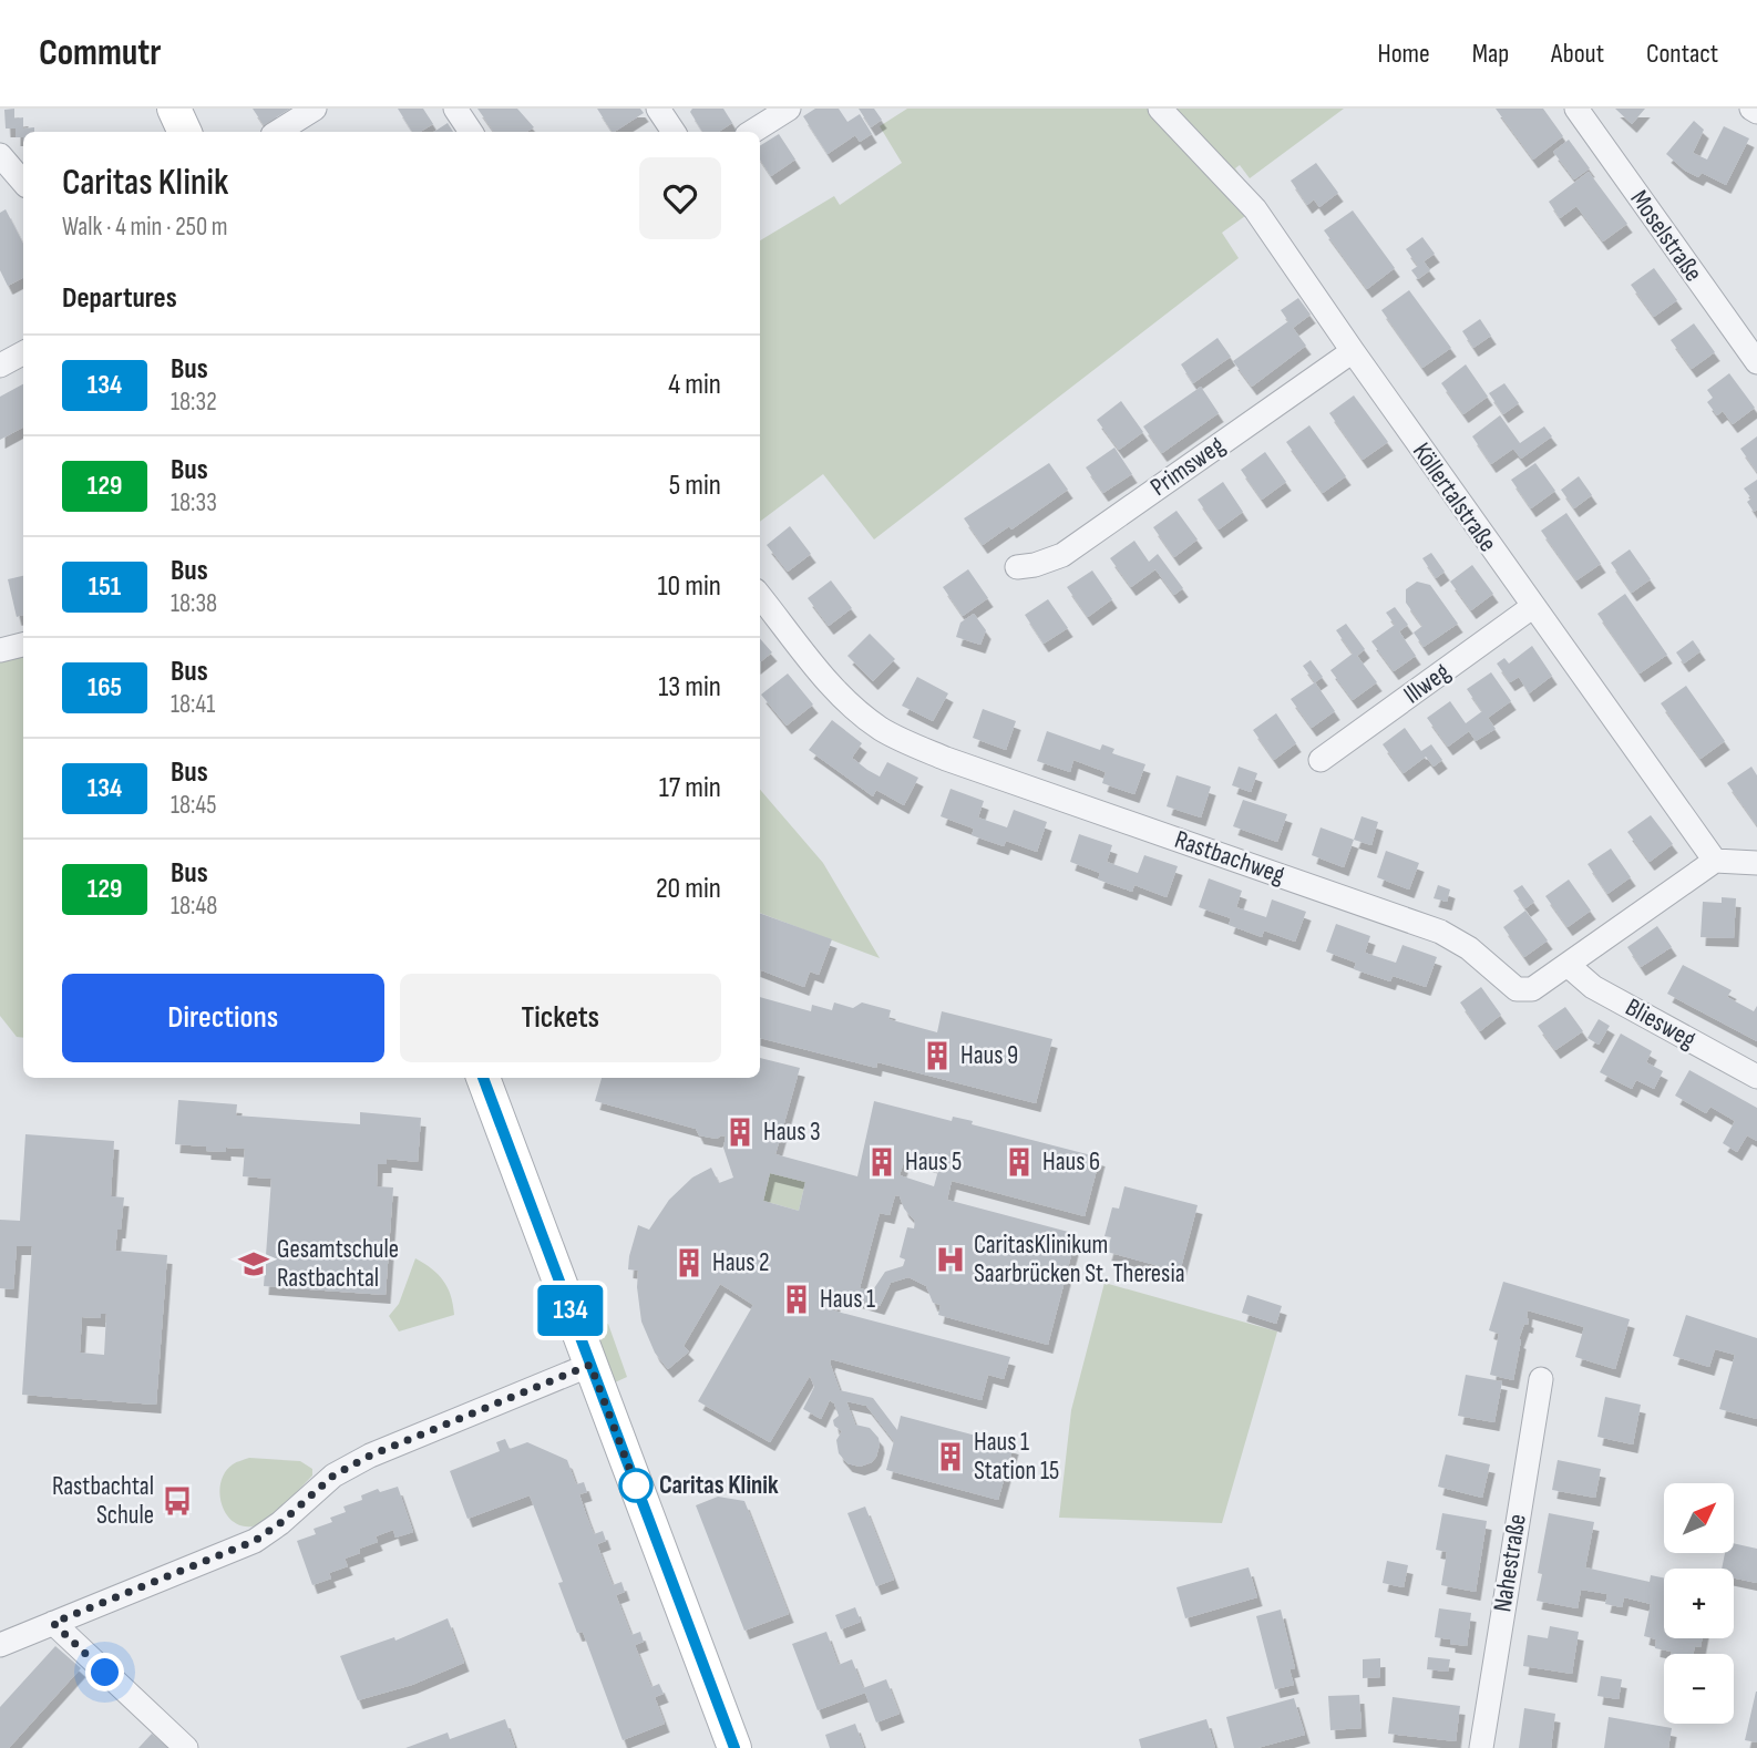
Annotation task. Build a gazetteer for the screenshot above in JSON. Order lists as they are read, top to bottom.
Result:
{
  "streets": {
    "street": [
      "Moselstraße",
      "Primsweg",
      "Köllertalstraße",
      "Illweg",
      "Rastbachweg",
      "Bliesweg",
      "Nahestraße"
    ]
  },
  "crossings": [
    ["Primsweg", "Köllertalstraße"],
    ["Köllertalstraße", "Illweg"],
    ["Köllertalstraße", "Rastbachweg"],
    ["Rastbachweg", "Bliesweg"]
  ],
  "places": {
    "building": [
      "Haus 9",
      "Haus 3",
      "Haus 5",
      "Haus 6",
      "Haus 2",
      "Haus 1",
      "Haus 1 Station 15"
    ],
    "hospital": ["CaritasKlinikum Saarbrücken St. Theresia"],
    "school or university": ["Gesamtschule Rastbachtal"],
    "other": ["Caritas Klinik"],
    "bus stop": ["Rastbachtal Schule"]
  },
  "lines": ["bus line 134"],
  "north": "top right",
  "page": {
    "header": "Commutr",
    "nav": [
      "Home",
      "Map",
      "About",
      "Contact"
    ],
    "on_map": "134",
    "heading": [
      ["Caritas Klinik", "Walk · 4 min · 250 m"],
      "Departures"
    ],
    "list": [
      {
        "mark": "134",
        "name": "Bus",
        "note": "18:32",
        "value": "4 min"
      },
      {
        "mark": "129",
        "name": "Bus",
        "note": "18:33",
        "value": "5 min"
      },
      {
        "mark": "151",
        "name": "Bus",
        "note": "18:38",
        "value": "10 min"
      },
      {
        "mark": "165",
        "name": "Bus",
        "note": "18:41",
        "value": "13 min"
      },
      {
        "mark": "134",
        "name": "Bus",
        "note": "18:45",
        "value": "17 min"
      },
      {
        "mark": "129",
        "name": "Bus",
        "note": "18:48",
        "value": "20 min"
      }
    ],
    "buttons": ["Directions", "Tickets"],
    "map_buttons": ["+", "−"]
  }
}
